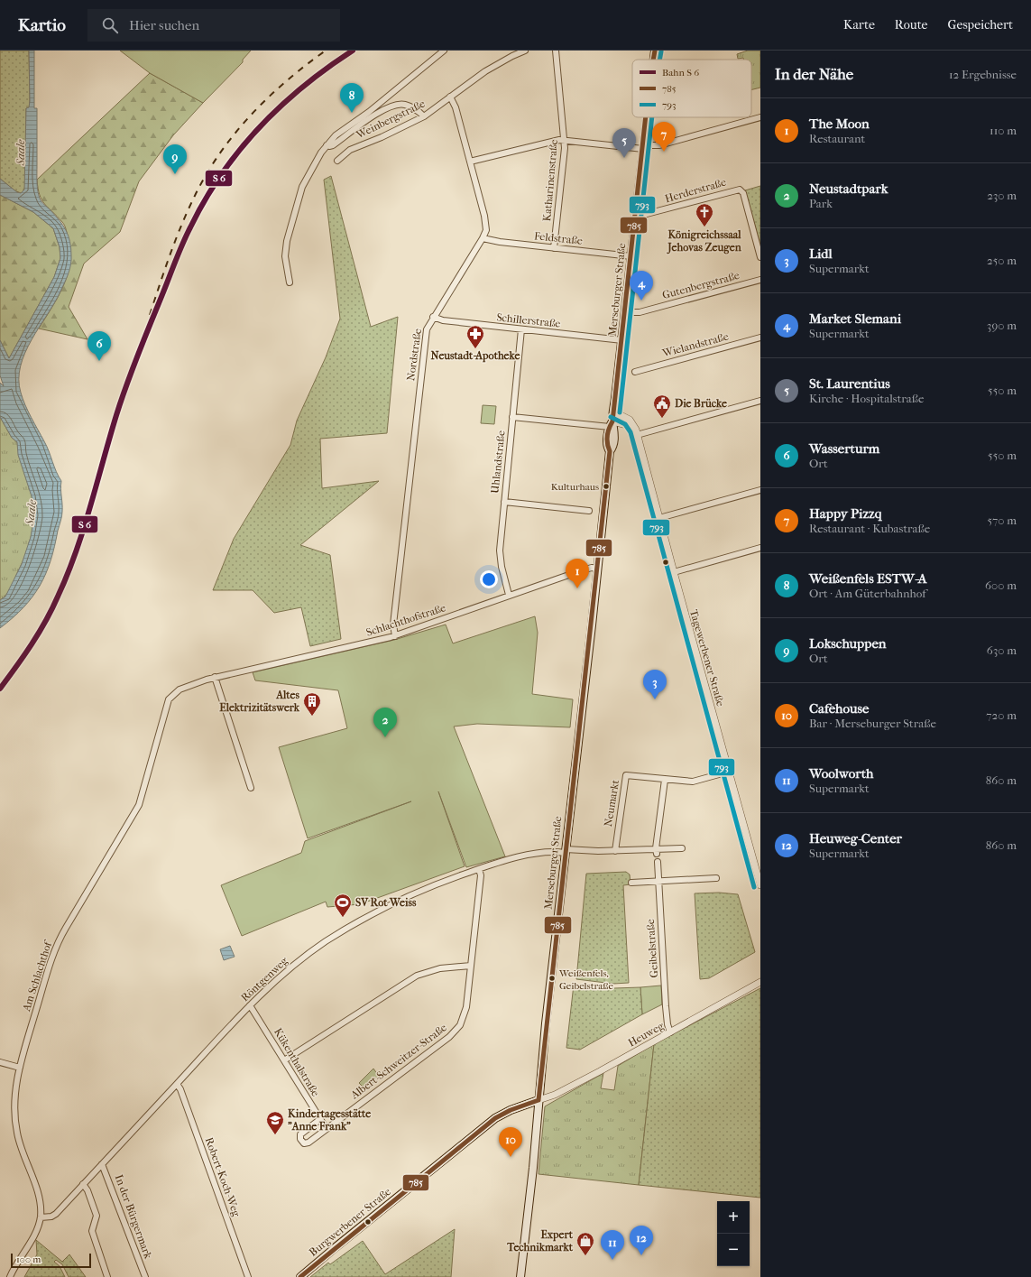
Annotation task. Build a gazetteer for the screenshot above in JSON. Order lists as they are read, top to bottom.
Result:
{
  "streets": {
    "main road": ["Merseburger Straße", "Burgwerbener Straße"],
    "street": [
      "Weinbergstraße",
      "Katharinenstraße",
      "Herderstraße",
      "Feldstraße",
      "Gutenbergstraße",
      "Schillerstraße",
      "Wielandstraße",
      "Nordstraße",
      "Uhlandstraße",
      "Schlachthofstraße",
      "Tagewerbener Straße",
      "Neumarkt",
      "Geibelstraße",
      "Am Schlachthof",
      "Röntgenweg",
      "Heuweg",
      "Albert-Schweitzer-Straße",
      "Kükenthalstraße",
      "Robert-Koch-Weg",
      "In der Bürgermark"
    ]
  },
  "crossings": [
    ["Weinbergstraße", "Nordstraße"],
    ["Katharinenstraße", "Feldstraße"],
    ["Herderstraße", "Merseburger Straße"],
    ["Feldstraße", "Merseburger Straße"],
    ["Feldstraße", "Nordstraße"],
    ["Gutenbergstraße", "Merseburger Straße"],
    ["Merseburger Straße", "Schillerstraße"],
    ["Merseburger Straße", "Schlachthofstraße"],
    ["Merseburger Straße", "Tagewerbener Straße"],
    ["Merseburger Straße", "Röntgenweg"],
    ["Merseburger Straße", "Heuweg"],
    ["Merseburger Straße", "Burgwerbener Straße"],
    ["Schillerstraße", "Nordstraße"],
    ["Schillerstraße", "Uhlandstraße"],
    ["Nordstraße", "Schlachthofstraße"],
    ["Uhlandstraße", "Schlachthofstraße"],
    ["Schlachthofstraße", "Am Schlachthof"],
    ["Tagewerbener Straße", "Neumarkt"],
    ["Neumarkt", "Röntgenweg"],
    ["Geibelstraße", "Heuweg"],
    ["Am Schlachthof", "Röntgenweg"],
    ["Röntgenweg", "Albert-Schweitzer-Straße"],
    ["Röntgenweg", "Kükenthalstraße"],
    ["Röntgenweg", "Robert-Koch-Weg"],
    ["Röntgenweg", "In der Bürgermark"],
    ["Heuweg", "Burgwerbener Straße"],
    ["Albert-Schweitzer-Straße", "Kükenthalstraße"]
  ],
  "water": ["Saale"],
  "places": {
    "church": ["Königreichssaal Jehovas Zeugen"],
    "pharmacy": ["Neustadt-Apotheke"],
    "public building": ["Die Brücke"],
    "other": ["Kulturhaus", "Weißenfels, Geibelstraße"],
    "building": ["Altes Elektrizitätswerk"],
    "sports": ["SV Rot Weiss"],
    "school or university": ["Kindertagesstätte \"Anne Frank\""],
    "shop": ["Expert Technikmarkt"]
  },
  "lines": ["transit line 785", "transit line 793"],
  "legend": ["Bahn S 6", "785", "793"],
  "scale_bar": "100 m",
  "page": {
    "header": "Kartio",
    "search": "Hier suchen",
    "nav": ["Karte", "Route", "Gespeichert"],
    "heading": ["In der Nähe", "12 Ergebnisse"],
    "pins": [
      "8",
      "7",
      "5",
      "9",
      "4",
      "6",
      "1",
      "3",
      "2",
      "10",
      "12",
      "11"
    ],
    "list": [
      {
        "mark": "1",
        "name": "The Moon",
        "note": "Restaurant",
        "value": "110 m"
      },
      {
        "mark": "2",
        "name": "Neustadtpark",
        "note": "Park",
        "value": "230 m"
      },
      {
        "mark": "3",
        "name": "Lidl",
        "note": "Supermarkt",
        "value": "250 m"
      },
      {
        "mark": "4",
        "name": "Market Slemani",
        "note": "Supermarkt",
        "value": "390 m"
      },
      {
        "mark": "5",
        "name": "St. Laurentius",
        "note": "Kirche · Hospitalstraße",
        "value": "550 m"
      },
      {
        "mark": "6",
        "name": "Wasserturm",
        "note": "Ort",
        "value": "550 m"
      },
      {
        "mark": "7",
        "name": "Happy Pizzq",
        "note": "Restaurant · Kubastraße",
        "value": "570 m"
      },
      {
        "mark": "8",
        "name": "Weißenfels ESTW-A",
        "note": "Ort · Am Güterbahnhof",
        "value": "600 m"
      },
      {
        "mark": "9",
        "name": "Lokschuppen",
        "note": "Ort",
        "value": "630 m"
      },
      {
        "mark": "10",
        "name": "Cafehouse",
        "note": "Bar · Merseburger Straße",
        "value": "720 m"
      },
      {
        "mark": "11",
        "name": "Woolworth",
        "note": "Supermarkt",
        "value": "860 m"
      },
      {
        "mark": "12",
        "name": "Heuweg-Center",
        "note": "Supermarkt",
        "value": "860 m"
      }
    ],
    "map_buttons": ["+", "−"],
    "scale": "100 m"
  }
}
